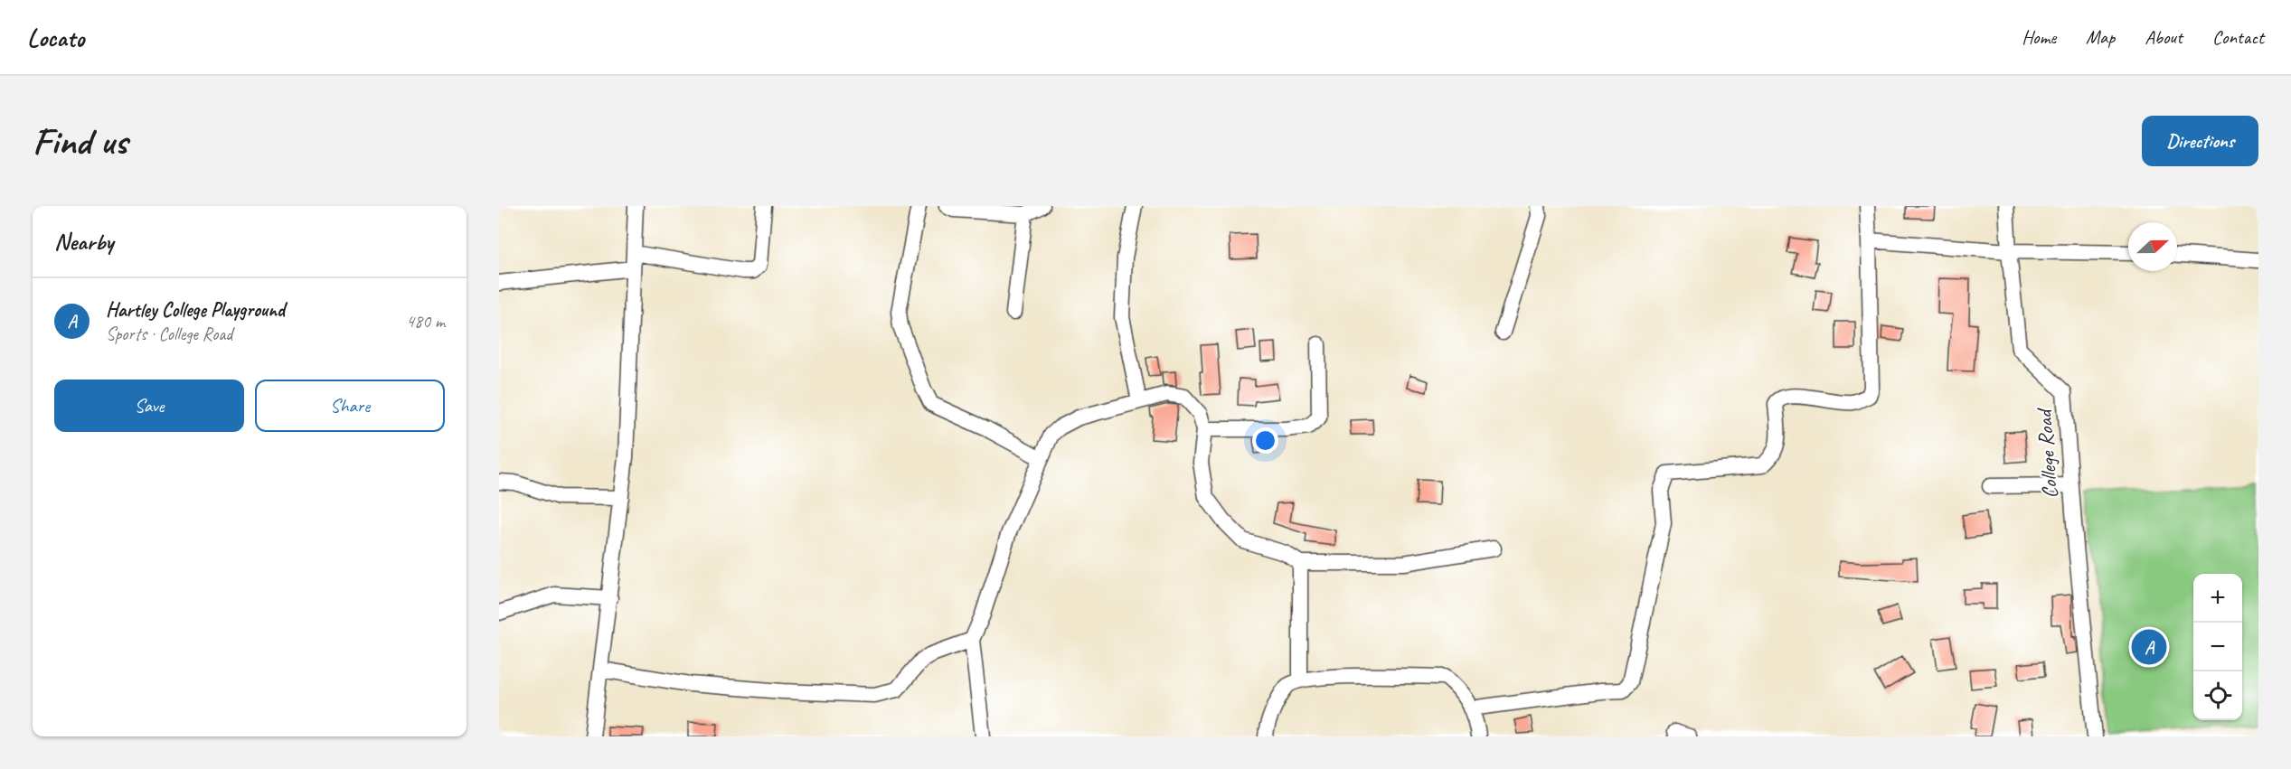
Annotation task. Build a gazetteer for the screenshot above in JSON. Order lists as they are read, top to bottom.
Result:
{
  "streets": {
    "street": ["College Road"]
  },
  "north": "right",
  "page": {
    "header": "Locato",
    "nav": [
      "Home",
      "Map",
      "About",
      "Contact"
    ],
    "buttons": [
      "Directions",
      ["Save", "Share"]
    ],
    "title": "Find us",
    "heading": "Nearby",
    "list": [
      {
        "mark": "A",
        "name": "Hartley College Playground",
        "note": "Sports · College Road",
        "value": "480 m"
      }
    ],
    "map_buttons": ["+", "−"],
    "pins": "A"
  }
}
